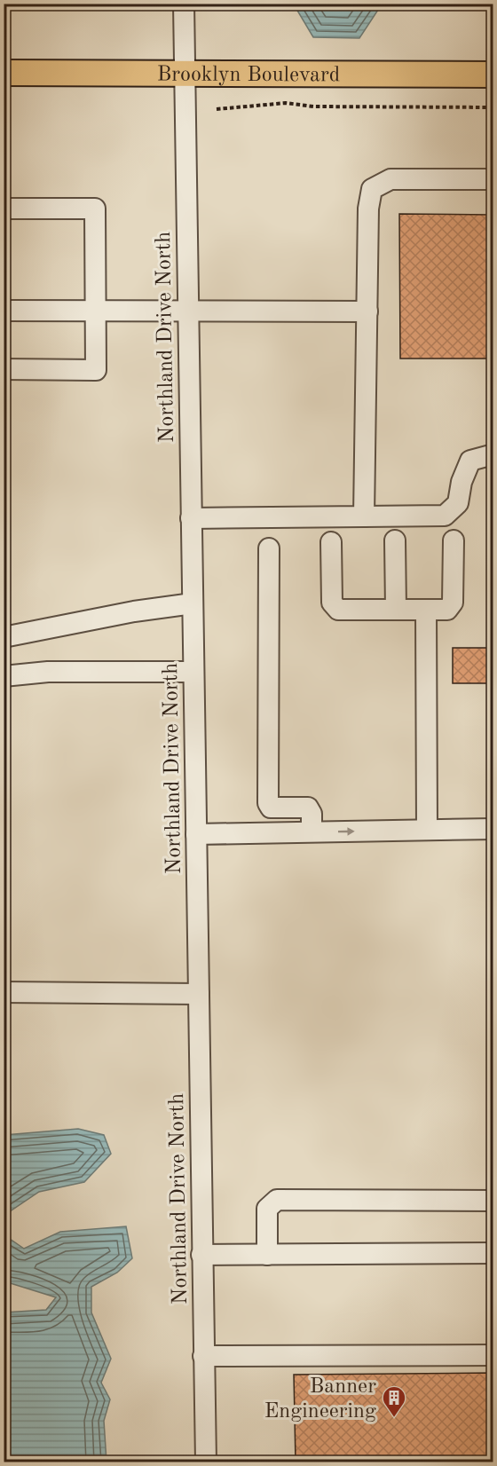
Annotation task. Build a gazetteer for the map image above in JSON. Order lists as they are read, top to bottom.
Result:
{
  "streets": {
    "main road": ["Brooklyn Boulevard"],
    "street": ["Northland Drive North"]
  },
  "crossings": [
    ["Brooklyn Boulevard", "Northland Drive North"]
  ],
  "places": {
    "building": ["Banner Engineering"]
  }
}
